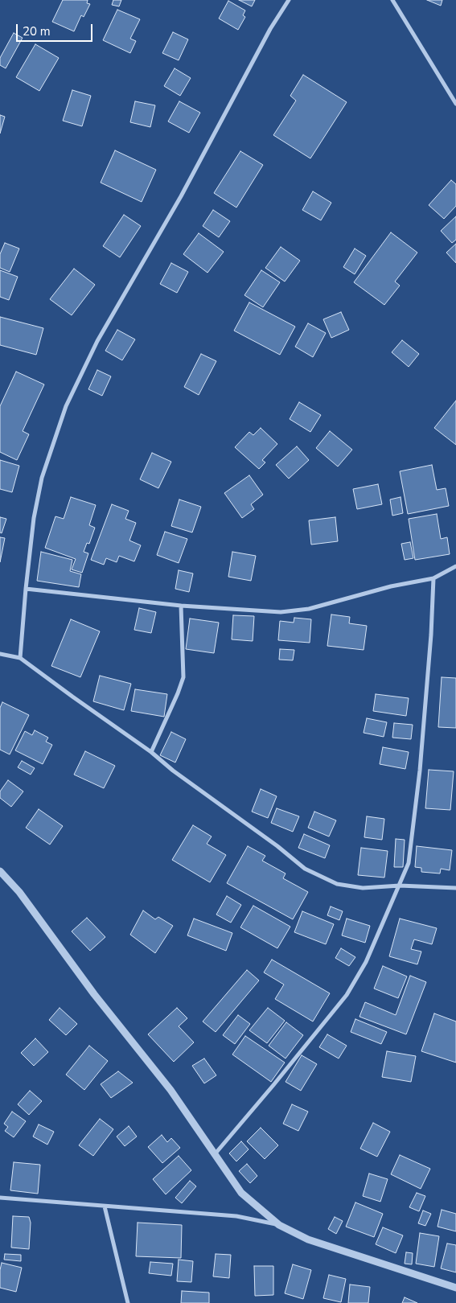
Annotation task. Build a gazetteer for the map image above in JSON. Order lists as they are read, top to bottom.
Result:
{
  "scale_bar": "20 m"
}
